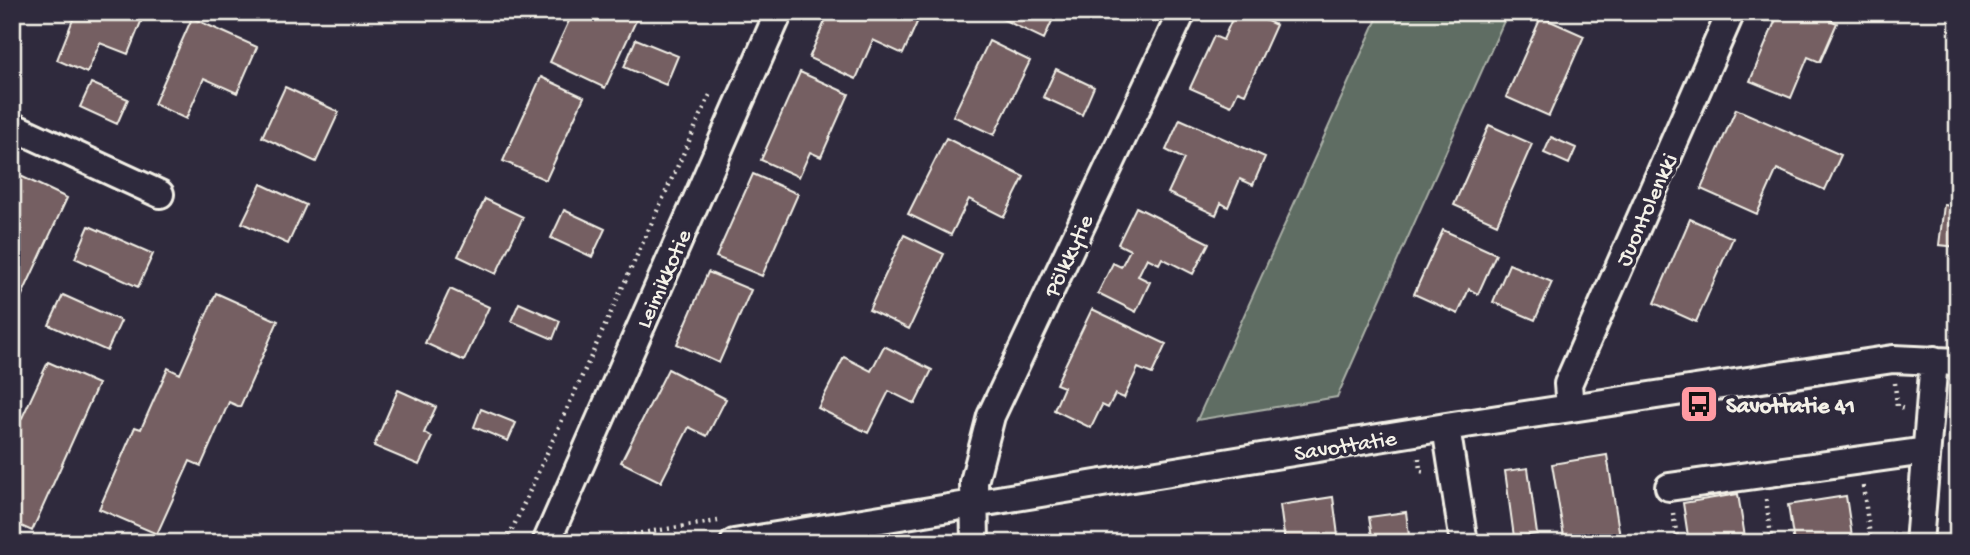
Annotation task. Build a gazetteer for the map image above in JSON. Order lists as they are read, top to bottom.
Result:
{
  "streets": {
    "street": [
      "Juontolenkki",
      "Pölkkytie",
      "Leimikkotie",
      "Savottatie"
    ]
  },
  "crossings": [
    ["Juontolenkki", "Savottatie"],
    ["Pölkkytie", "Savottatie"]
  ],
  "places": {
    "bus stop": ["Savottatie 41"]
  }
}
